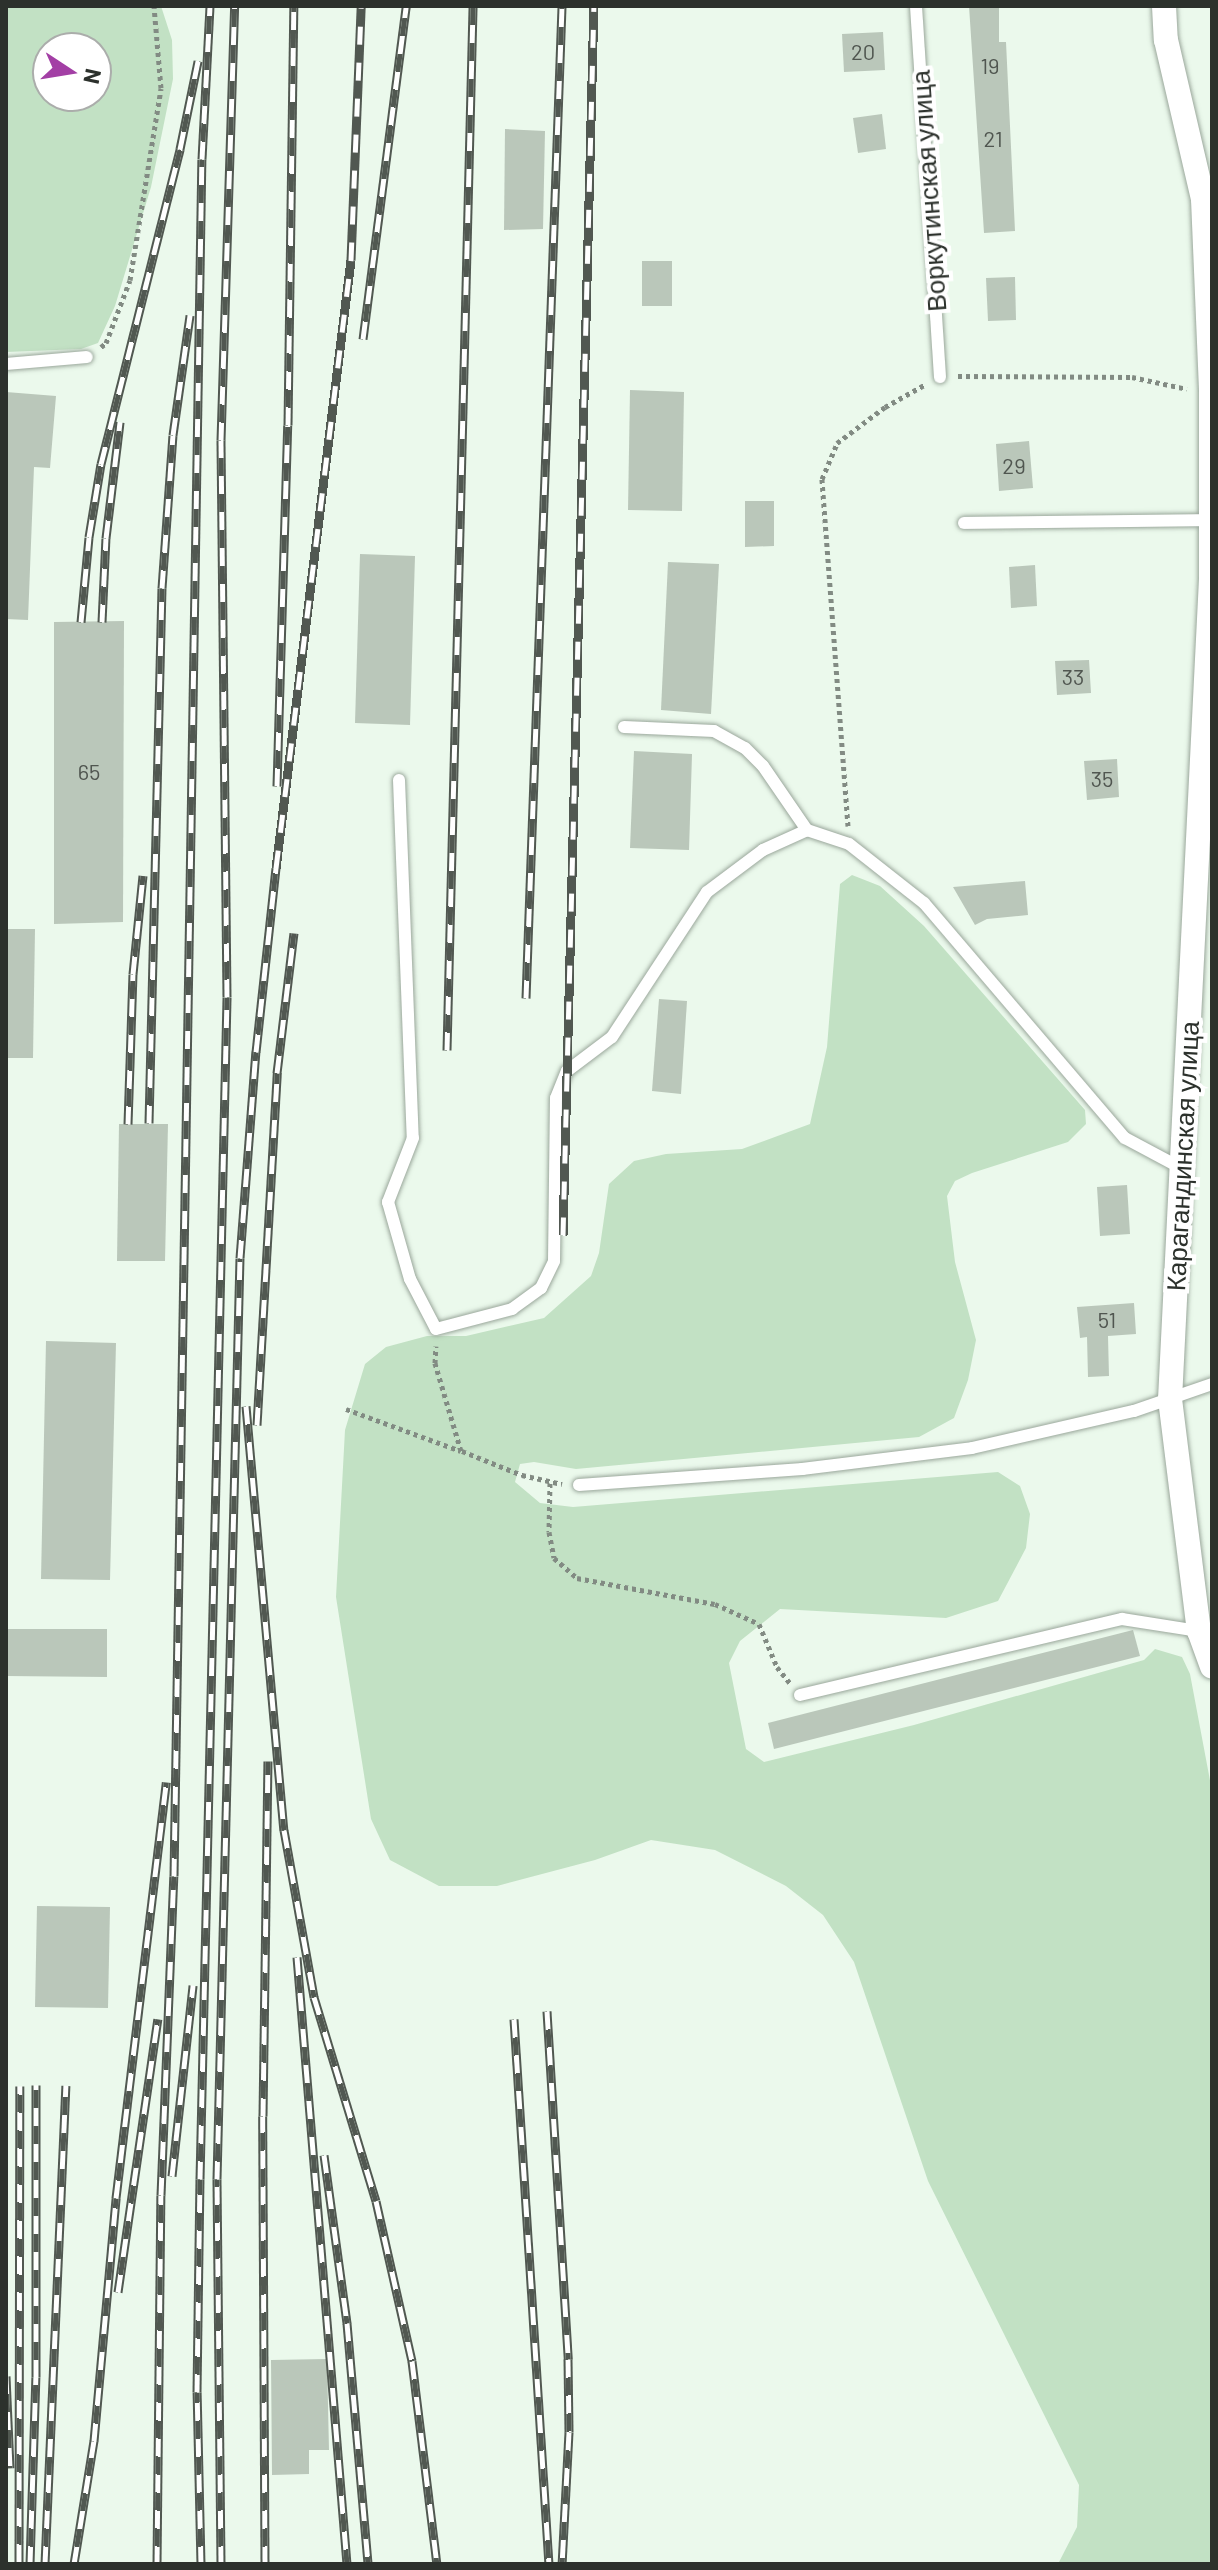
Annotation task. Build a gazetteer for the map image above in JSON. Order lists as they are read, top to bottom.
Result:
{
  "streets": {
    "street": ["Карагандинская улица"],
    "lane": ["Воркутинская улица"]
  },
  "house_numbers": [
    "20",
    "19",
    "21",
    "29",
    "33",
    "65",
    "35",
    "51"
  ],
  "north": "right"
}
